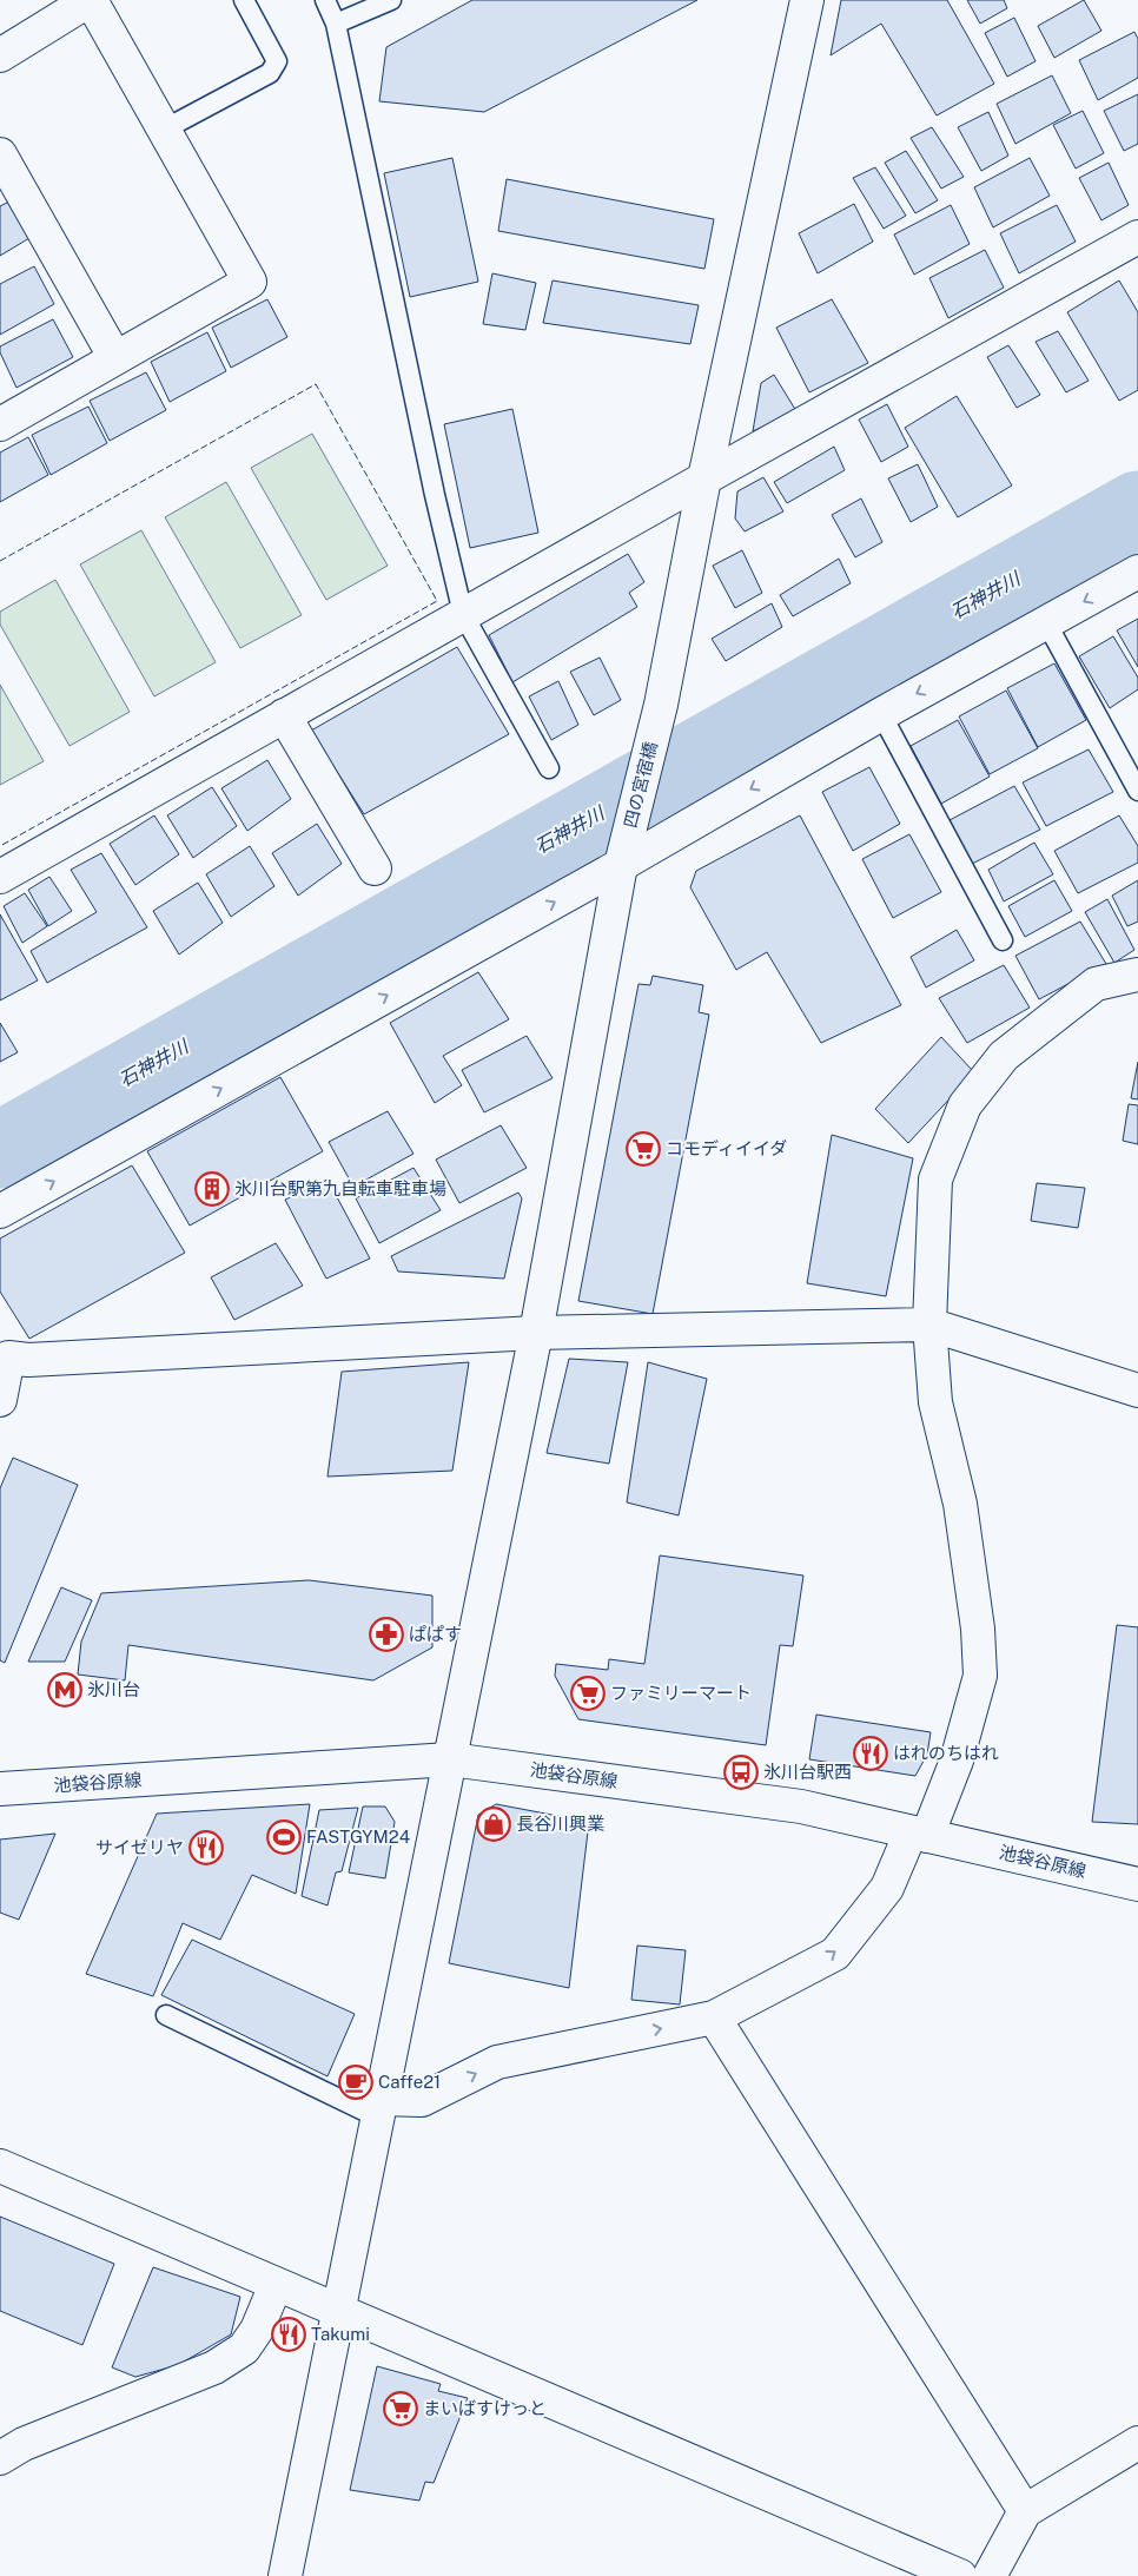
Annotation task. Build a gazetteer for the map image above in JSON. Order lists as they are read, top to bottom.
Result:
{
  "streets": {
    "street": ["四の宮宿橋", "池袋谷原線"]
  },
  "crossings": [
    ["四の宮宿橋", "池袋谷原線"]
  ],
  "water": ["石神井川"],
  "places": {
    "supermarket": ["コモディイイダ", "ファミリーマート", "まいばすけっと"],
    "building": ["氷川台駅第九自転車駐車場"],
    "pharmacy": ["ぱぱす"],
    "metro station": ["氷川台"],
    "restaurant": ["はれのちはれ", "サイゼリヤ", "Takumi"],
    "bus stop": ["氷川台駅西"],
    "shop": ["長谷川興業"],
    "sports": ["FASTGYM24"],
    "cafe": ["Caffe21"]
  }
}
